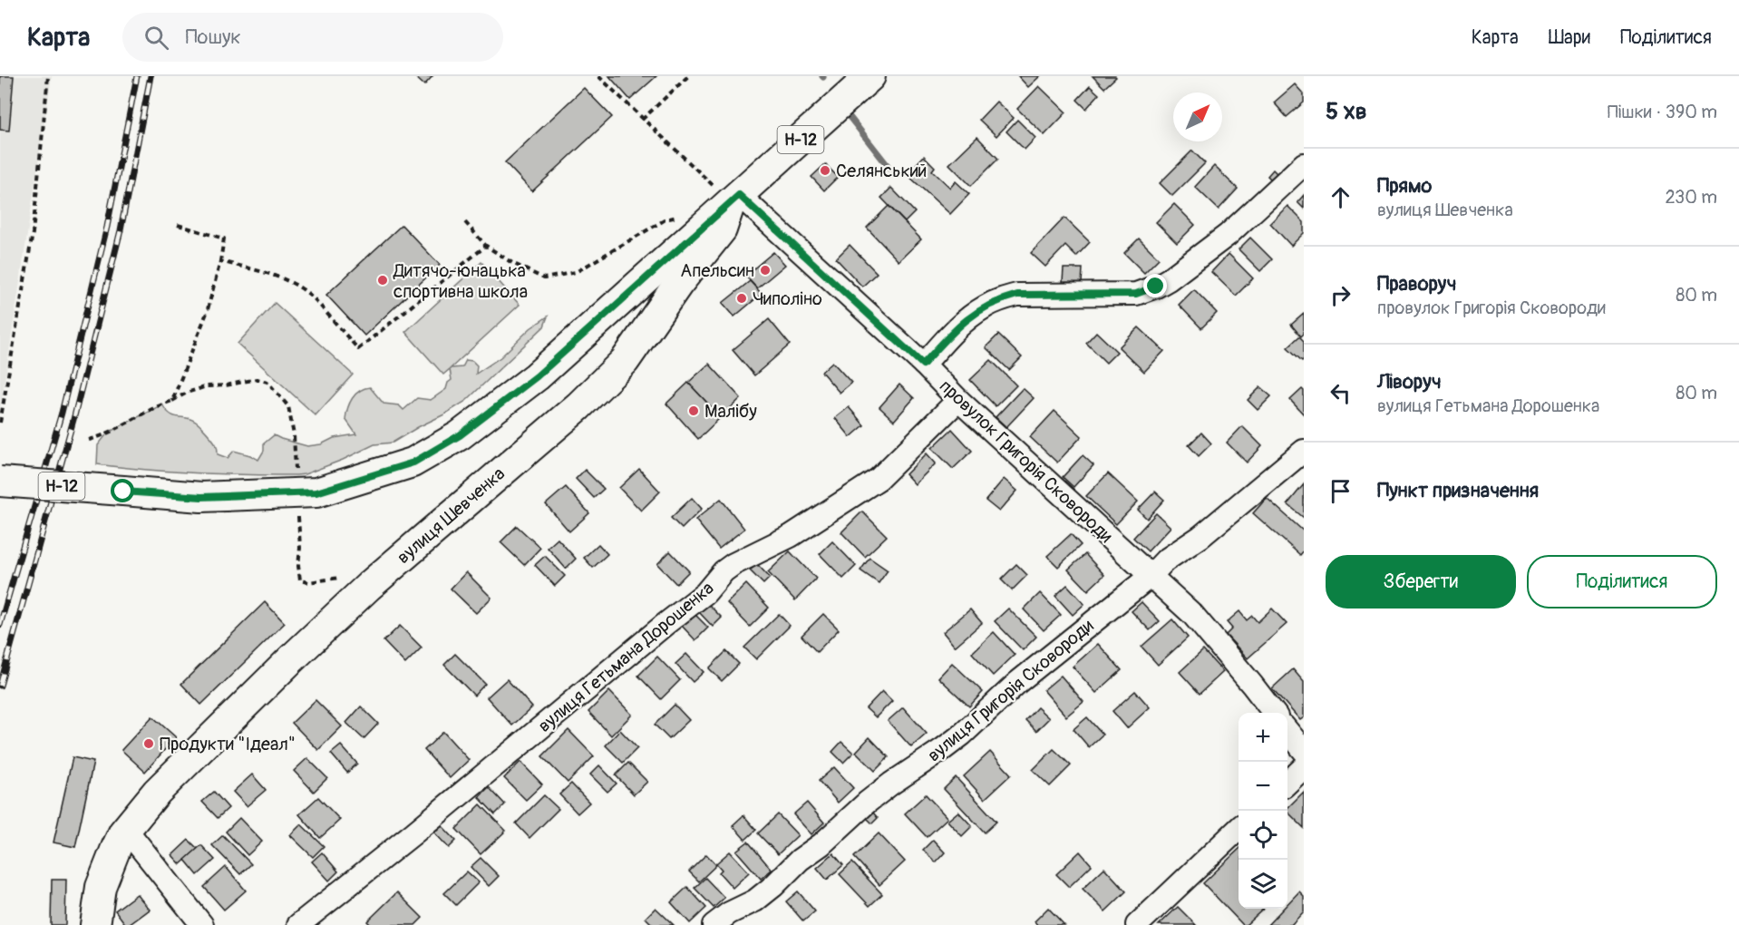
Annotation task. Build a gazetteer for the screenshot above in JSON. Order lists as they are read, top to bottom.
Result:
{
  "streets": {
    "main road": ["Н-12", "вулиця Шевченка"],
    "street": ["провулок Григорія Сковороди", "вулиця Гетьмана Дорошенка", "вулиця Григорія Сковороди"]
  },
  "crossings": [
    ["провулок Григорія Сковороди", "вулиця Шевченка"],
    ["провулок Григорія Сковороди", "вулиця Гетьмана Дорошенка"],
    ["провулок Григорія Сковороди", "вулиця Григорія Сковороди"]
  ],
  "places": [
    "Селянський",
    "Апельсин",
    "Дитячо-юнацька спортивна школа",
    "Чиполіно",
    "Малібу",
    "Продукти \"Ідеал\""
  ],
  "north": "top right",
  "page": {
    "header": "Карта",
    "search": "Пошук",
    "nav": ["Карта", "Шари", "Поділитися"],
    "heading": ["5 хв", "Пішки · 390 m"],
    "list": [
      ["Прямо", "вулиця Шевченка", "230 m"],
      ["Праворуч", "провулок Григорія Сковороди", "80 m"],
      ["Ліворуч", "вулиця Гетьмана Дорошенка", "80 m"],
      "Пункт призначення"
    ],
    "buttons": ["Зберегти", "Поділитися"],
    "map_buttons": ["+", "−"]
  }
}
